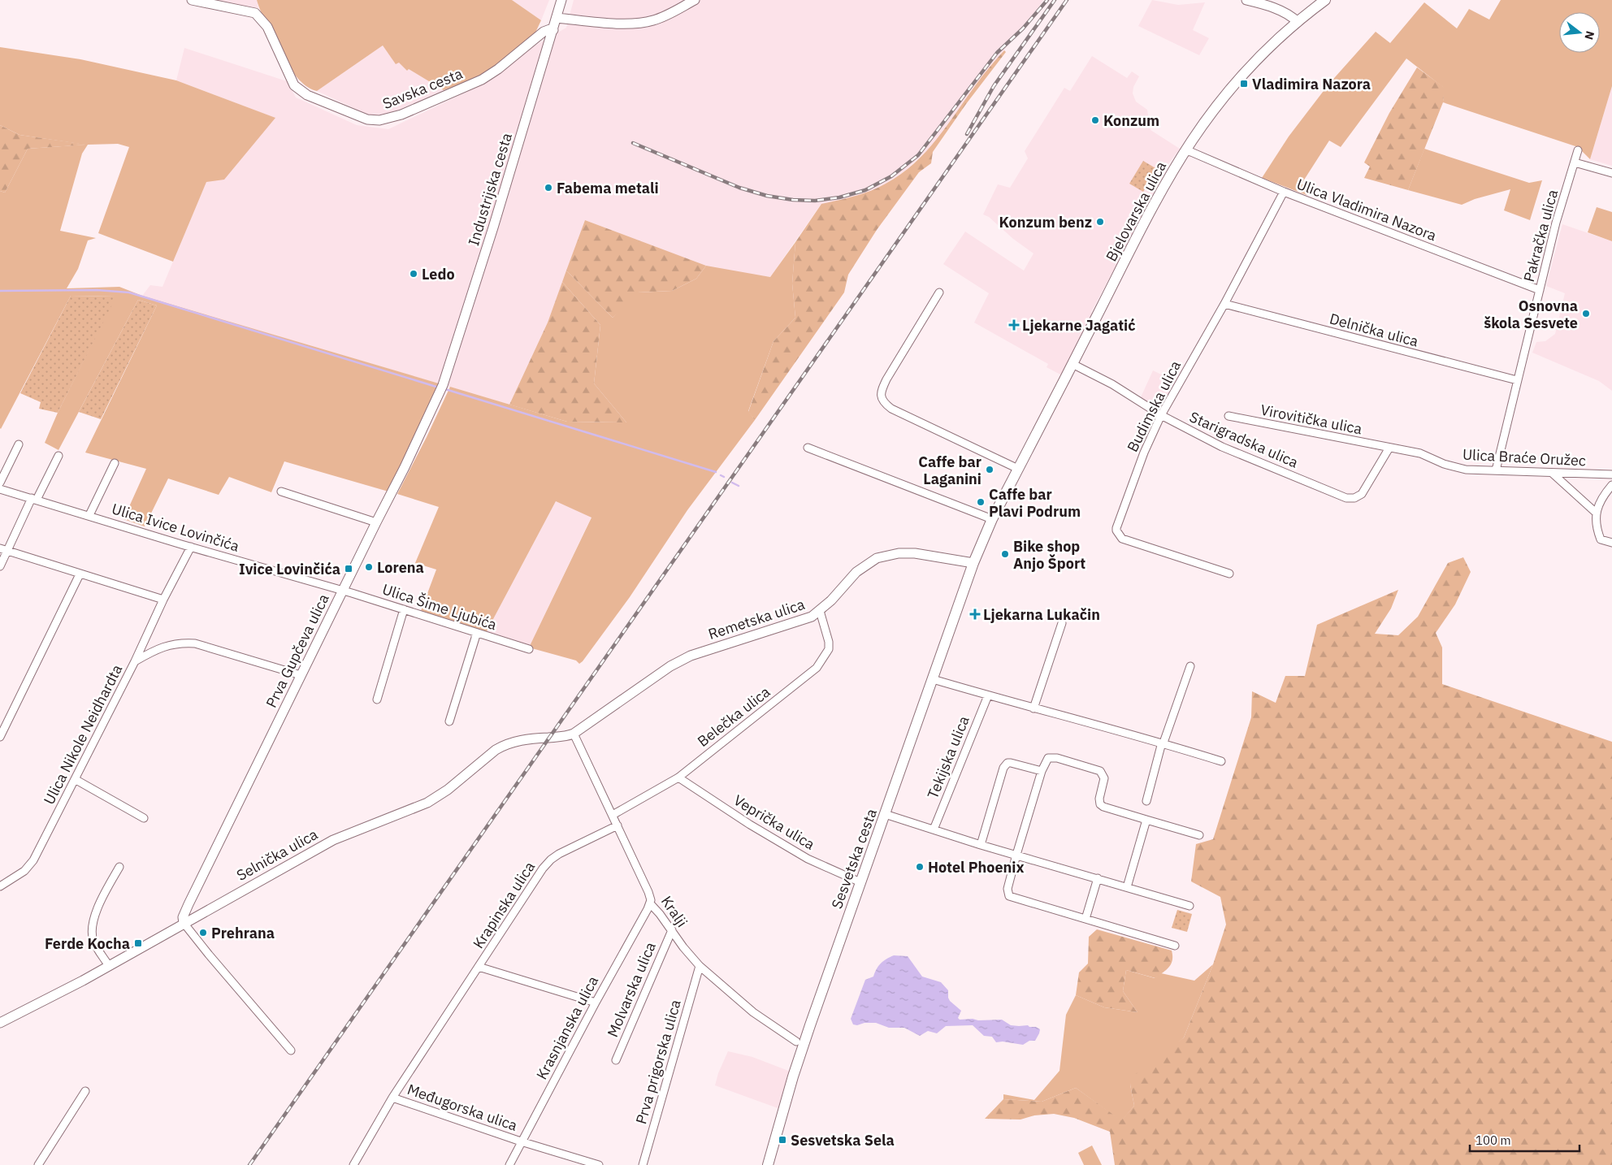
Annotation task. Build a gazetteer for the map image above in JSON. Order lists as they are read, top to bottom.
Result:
{
  "streets": {
    "main road": ["Bjelovarska ulica", "Sesvetska cesta"],
    "street": [
      "Savska cesta",
      "Industrijska cesta",
      "Ulica Vladimira Nazora",
      "Pakračka ulica",
      "Delnička ulica",
      "Budimska ulica",
      "Virovitička ulica",
      "Starigradska ulica",
      "Ulica Braće Oružec",
      "Ulica Ivice Lovinčića",
      "Ulica Šime Ljubića",
      "Remetska ulica",
      "Prva Gupčeva ulica",
      "Belečka ulica",
      "Ulica Nikole Neidhardta",
      "Tekijska ulica",
      "Veprička ulica",
      "Selnička ulica",
      "Krapinska ulica",
      "Kralji",
      "Molvarska ulica",
      "Krasnjanska ulica",
      "Prva prigorska ulica",
      "Međugorska ulica"
    ]
  },
  "crossings": [
    ["Savska cesta", "Industrijska cesta"],
    ["Industrijska cesta", "Prva Gupčeva ulica"],
    ["Ulica Vladimira Nazora", "Bjelovarska ulica"],
    ["Ulica Vladimira Nazora", "Pakračka ulica"],
    ["Ulica Vladimira Nazora", "Budimska ulica"],
    ["Bjelovarska ulica", "Starigradska ulica"],
    ["Bjelovarska ulica", "Remetska ulica"],
    ["Bjelovarska ulica", "Sesvetska cesta"],
    ["Pakračka ulica", "Delnička ulica"],
    ["Pakračka ulica", "Ulica Braće Oružec"],
    ["Delnička ulica", "Budimska ulica"],
    ["Budimska ulica", "Starigradska ulica"],
    ["Virovitička ulica", "Starigradska ulica"],
    ["Virovitička ulica", "Ulica Braće Oružec"],
    ["Starigradska ulica", "Ulica Braće Oružec"],
    ["Ulica Ivice Lovinčića", "Ulica Šime Ljubića"],
    ["Ulica Ivice Lovinčića", "Prva Gupčeva ulica"],
    ["Ulica Šime Ljubića", "Prva Gupčeva ulica"],
    ["Remetska ulica", "Belečka ulica"],
    ["Remetska ulica", "Selnička ulica"],
    ["Remetska ulica", "Sesvetska cesta"],
    ["Remetska ulica", "Kralji"],
    ["Prva Gupčeva ulica", "Ulica Nikole Neidhardta"],
    ["Prva Gupčeva ulica", "Selnička ulica"],
    ["Belečka ulica", "Veprička ulica"],
    ["Belečka ulica", "Kralji"],
    ["Veprička ulica", "Sesvetska cesta"],
    ["Selnička ulica", "Kralji"],
    ["Krapinska ulica", "Kralji"],
    ["Krapinska ulica", "Krasnjanska ulica"],
    ["Krapinska ulica", "Međugorska ulica"],
    ["Kralji", "Molvarska ulica"],
    ["Kralji", "Krasnjanska ulica"],
    ["Kralji", "Prva prigorska ulica"],
    ["Krasnjanska ulica", "Međugorska ulica"]
  ],
  "places": {
    "transit": [
      "Vladimira Nazora",
      "Ivice Lovinčića",
      "Ferde Kocha",
      "Sesvetska Sela"
    ],
    "other": [
      "Konzum",
      "Fabema metali",
      "Konzum benz",
      "Ledo",
      "Osnovna škola Sesvete",
      "Caffe bar Laganini",
      "Caffe bar Plavi Podrum",
      "Bike shop Anjo Šport",
      "Lorena",
      "Hotel Phoenix",
      "Prehrana"
    ],
    "health": ["Ljekarne Jagatić", "Ljekarna Lukačin"]
  },
  "scale_bar": "100 m",
  "north": "right"
}
